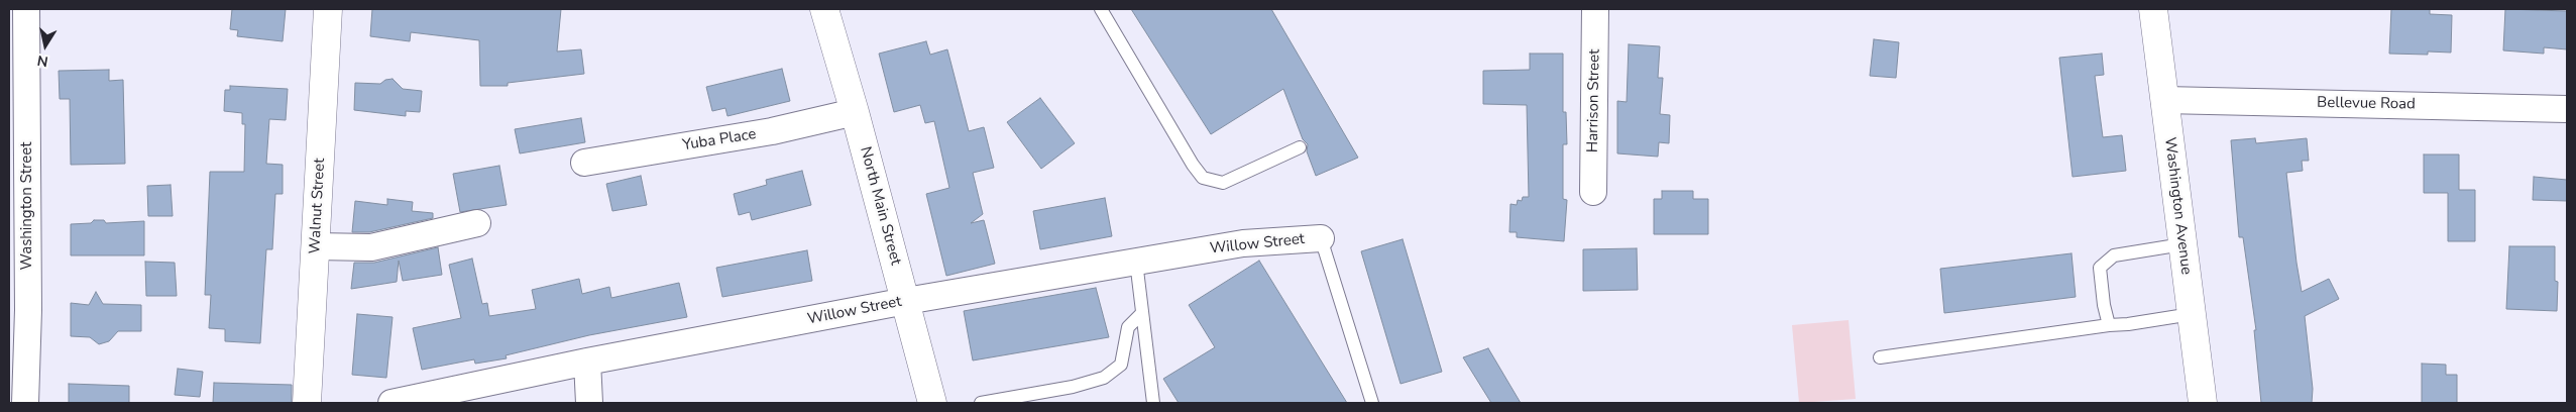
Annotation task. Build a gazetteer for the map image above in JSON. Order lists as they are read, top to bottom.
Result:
{
  "streets": {
    "street": [
      "Harrison Street",
      "Bellevue Road",
      "Yuba Place",
      "Washington Street",
      "Walnut Street",
      "North Main Street",
      "Washington Avenue",
      "Willow Street"
    ]
  },
  "crossings": [
    ["Bellevue Road", "Washington Avenue"],
    ["Yuba Place", "North Main Street"],
    ["North Main Street", "Willow Street"]
  ],
  "north": "bottom"
}
